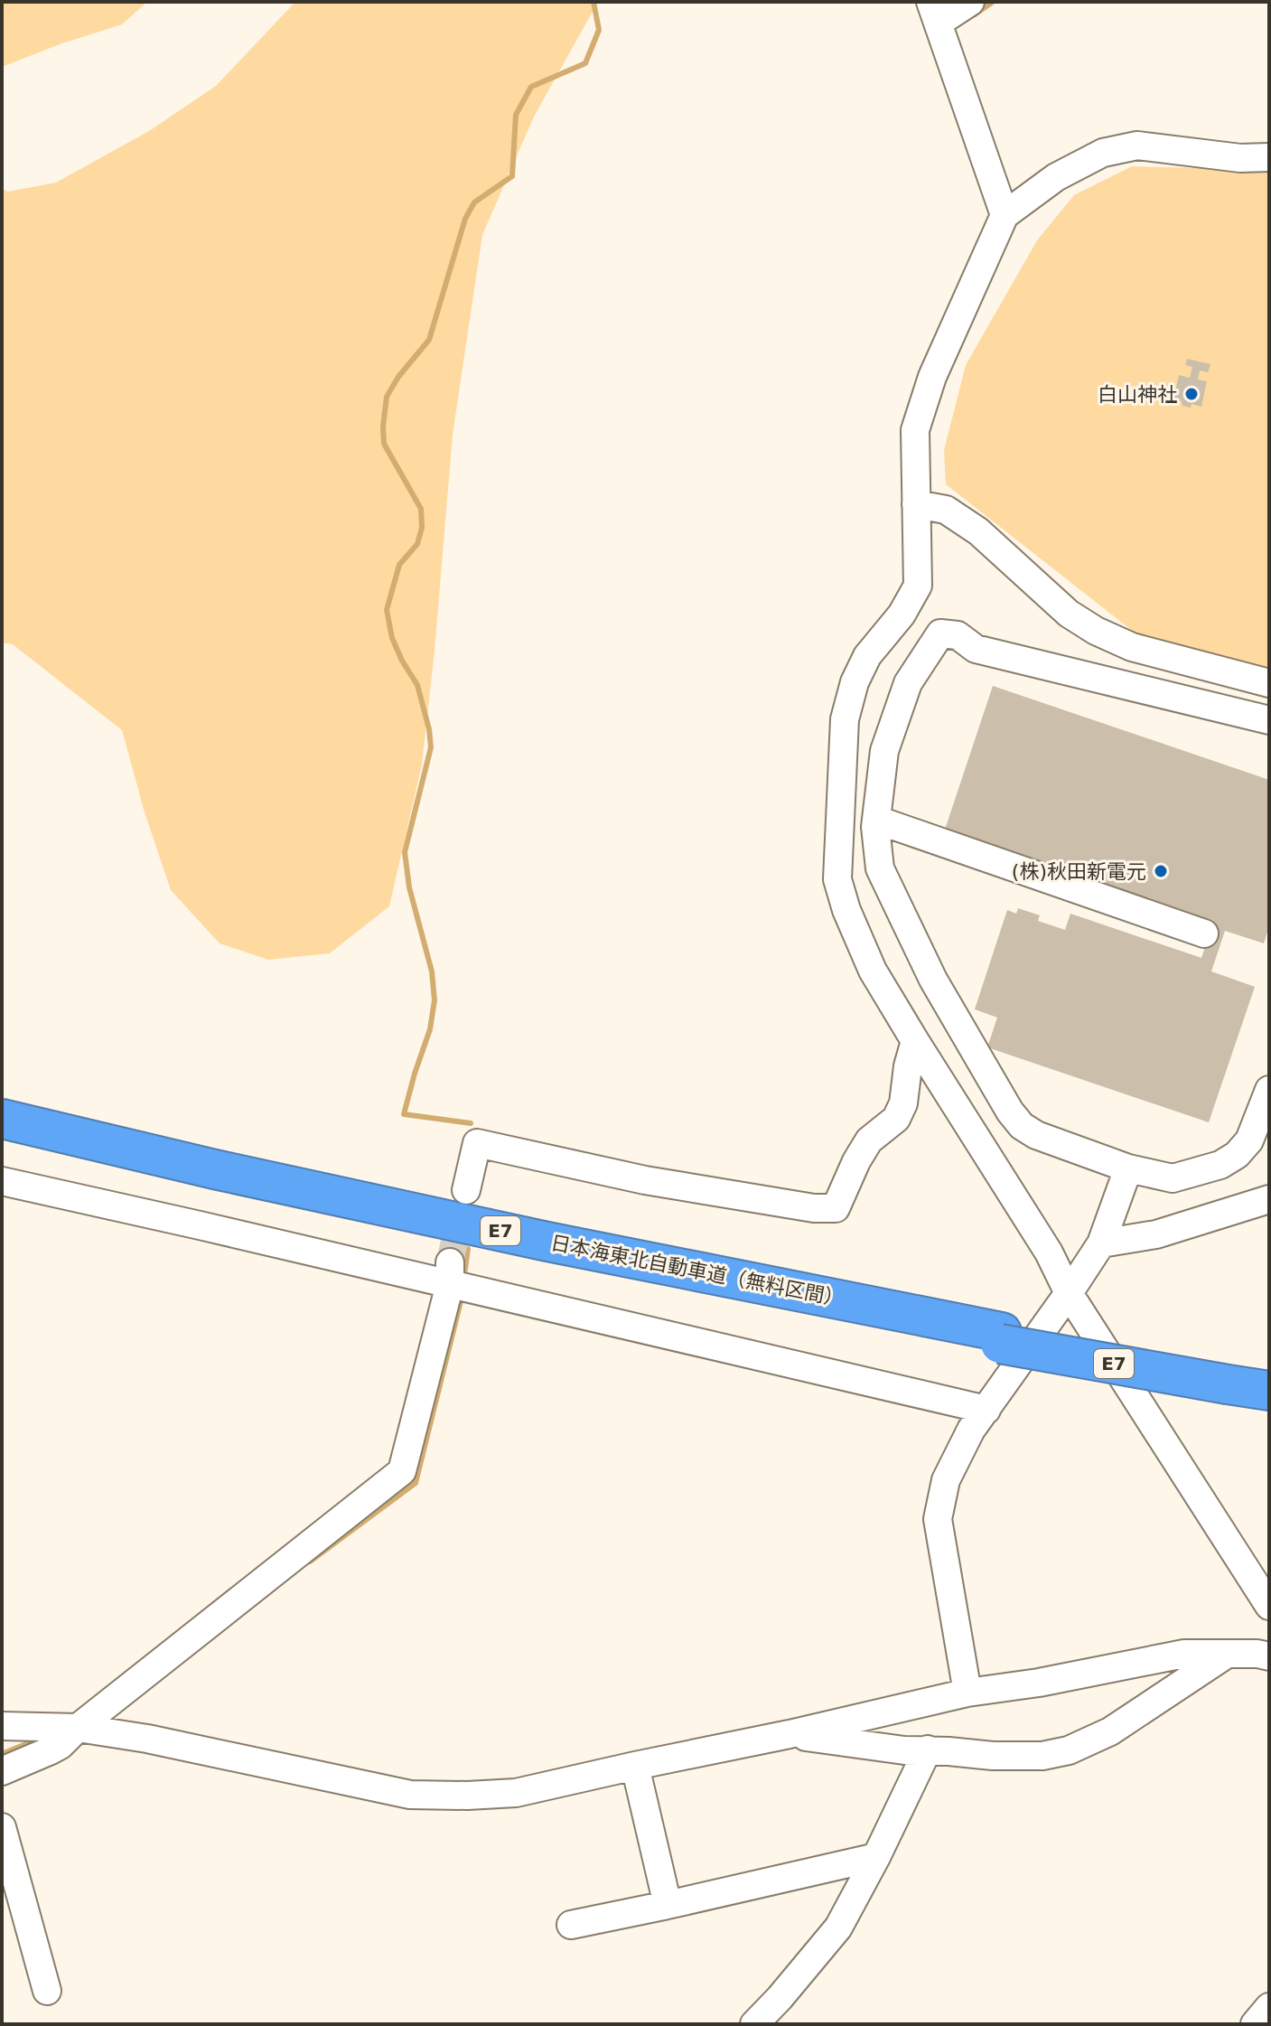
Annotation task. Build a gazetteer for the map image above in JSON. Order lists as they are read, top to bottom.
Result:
{
  "streets": {
    "highway": ["E7", "日本海東北自動車道（無料区間）"]
  },
  "places": ["白山神社", "(株)秋田新電元"]
}
